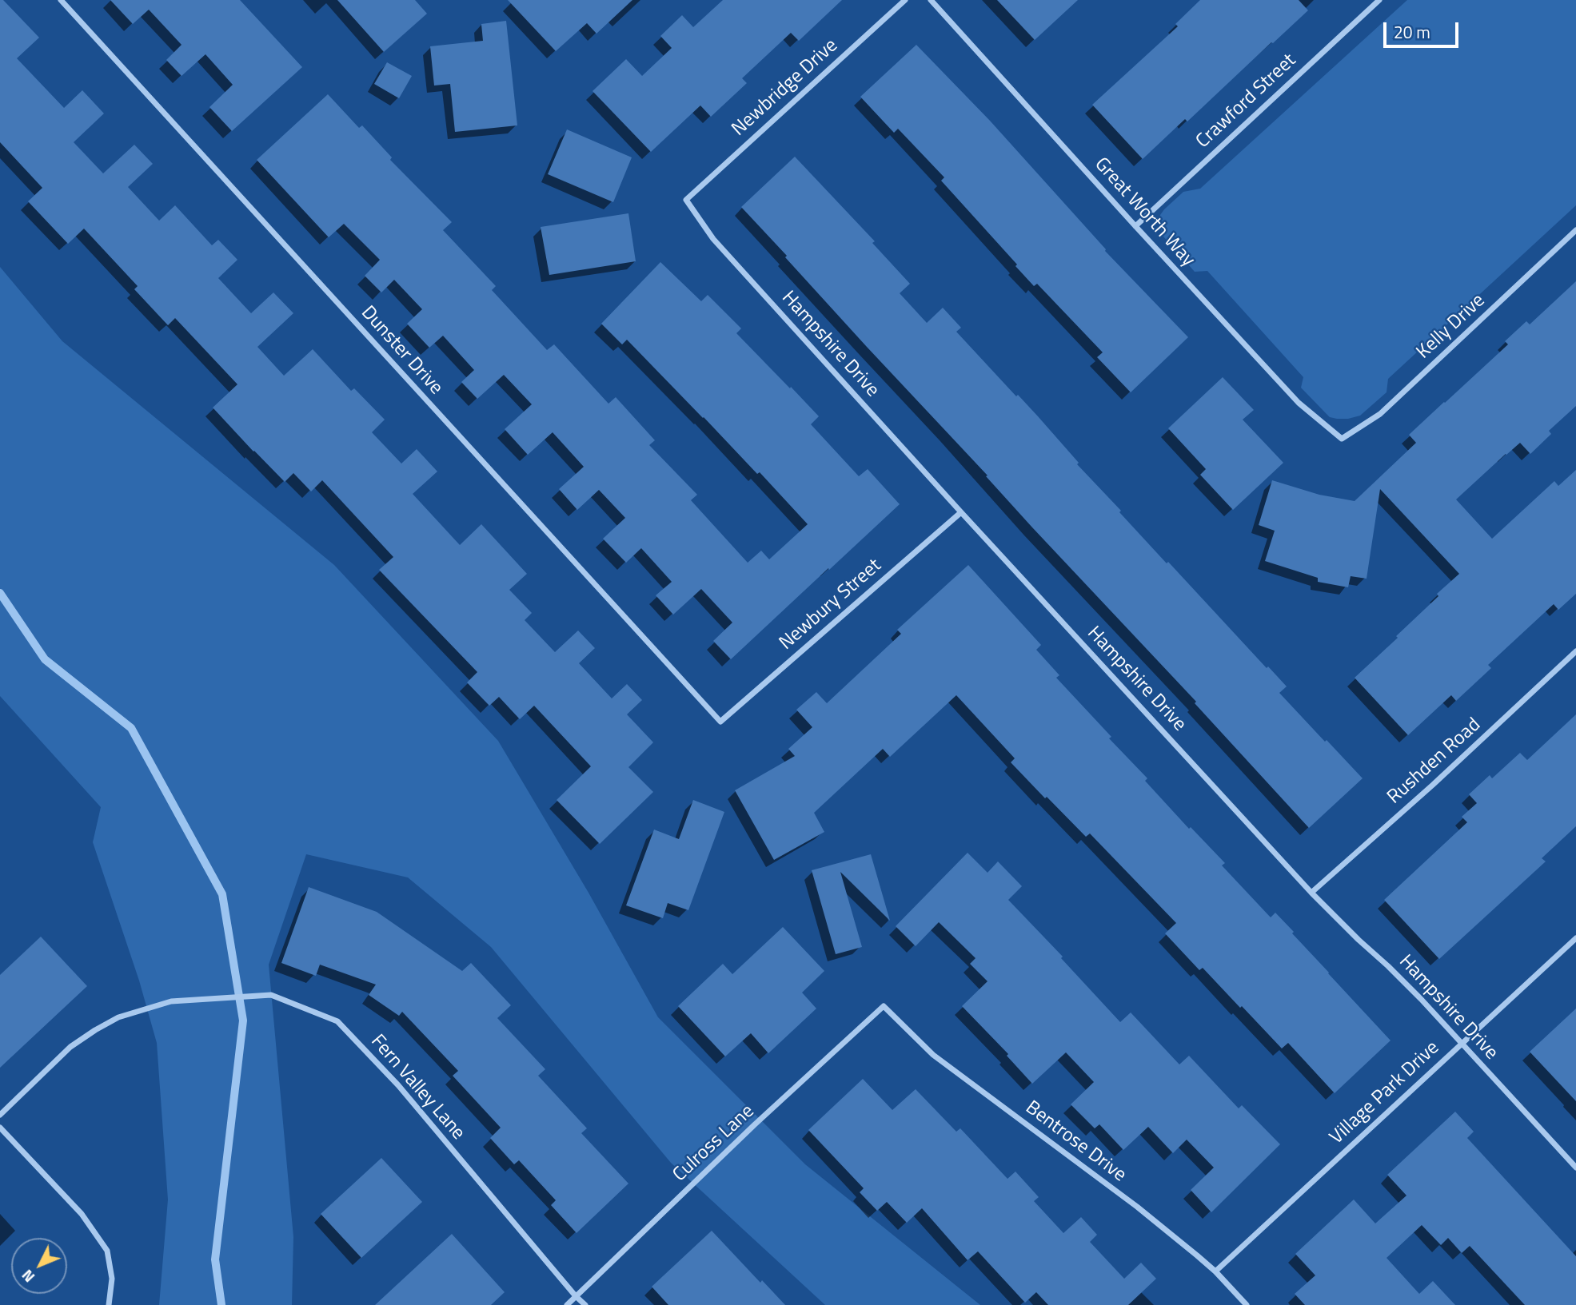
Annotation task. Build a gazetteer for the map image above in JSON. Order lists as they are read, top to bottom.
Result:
{
  "streets": {
    "street": [
      "Newbridge Drive",
      "Crawford Street",
      "Great Worth Way",
      "Kelly Drive",
      "Hampshire Drive",
      "Dunster Drive",
      "Newbury Street",
      "Rushden Road",
      "Fern Valley Lane",
      "Village Park Drive",
      "Bentrose Drive",
      "Culross Lane"
    ]
  },
  "crossings": [
    ["Newbridge Drive", "Hampshire Drive"],
    ["Crawford Street", "Great Worth Way"],
    ["Great Worth Way", "Kelly Drive"],
    ["Hampshire Drive", "Newbury Street"],
    ["Hampshire Drive", "Rushden Road"],
    ["Hampshire Drive", "Village Park Drive"],
    ["Dunster Drive", "Newbury Street"],
    ["Fern Valley Lane", "Culross Lane"],
    ["Village Park Drive", "Bentrose Drive"],
    ["Bentrose Drive", "Culross Lane"]
  ],
  "scale_bar": "20 m",
  "north": "bottom left"
}
